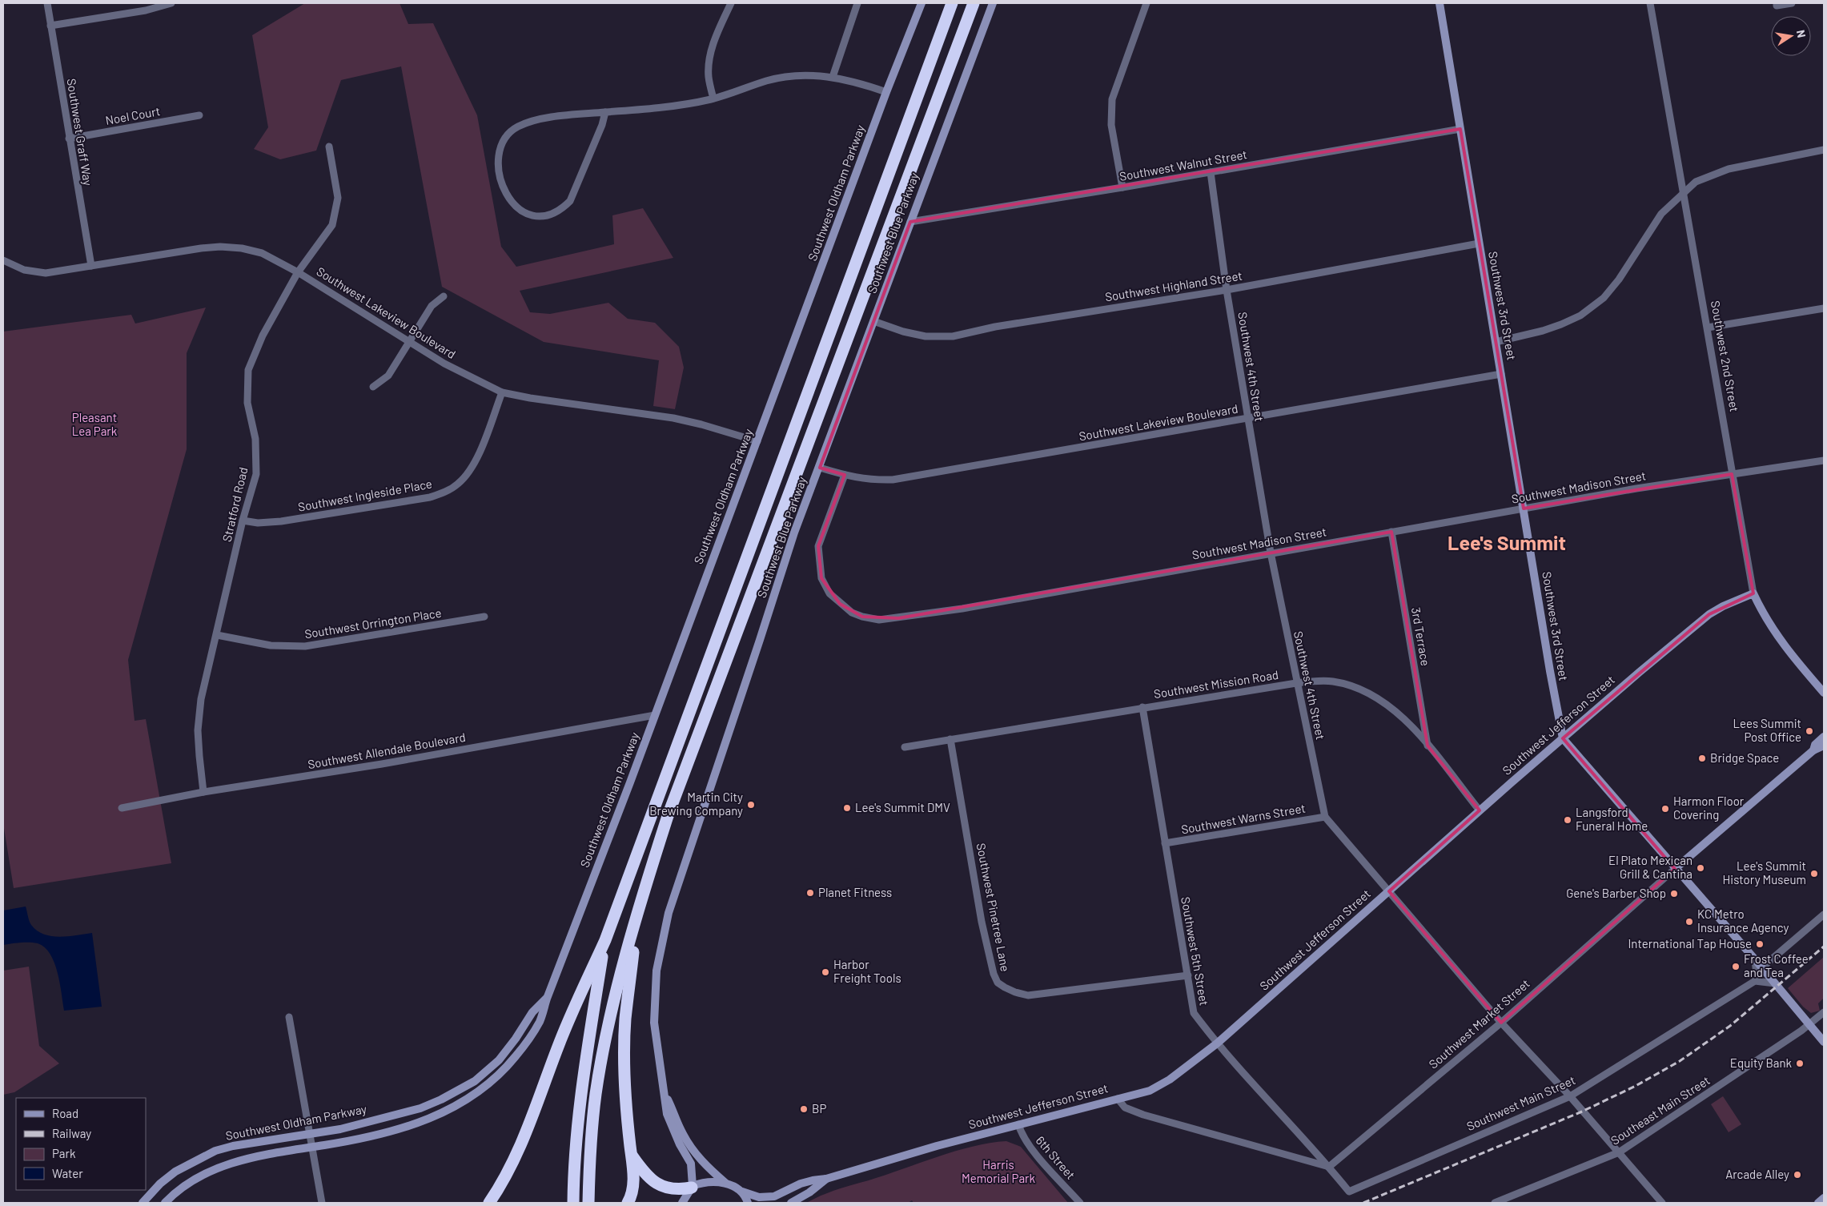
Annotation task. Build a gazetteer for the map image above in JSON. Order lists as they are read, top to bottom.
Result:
{
  "streets": {
    "street": [
      "Noel Court",
      "Southwest Graff Way",
      "Southwest Walnut Street",
      "Southwest Oldham Parkway",
      "Southwest Blue Parkway",
      "Southwest Highland Street",
      "Southwest 3rd Street",
      "Southwest Lakeview Boulevard",
      "Southwest 2nd Street",
      "Southwest 4th Street",
      "Southwest Madison Street",
      "Southwest Ingleside Place",
      "Stratford Road",
      "Southwest Orrington Place",
      "3rd Terrace",
      "Southwest Mission Road",
      "Southwest Jefferson Street",
      "Southwest Allendale Boulevard",
      "Southwest Warns Street",
      "Southwest Pinetree Lane",
      "Southwest 5th Street",
      "Southwest Market Street",
      "Southwest Main Street",
      "Southeast Main Street",
      "6th Street"
    ]
  },
  "crossings": [
    ["Noel Court", "Southwest Graff Way"],
    ["Southwest Graff Way", "Southwest Lakeview Boulevard"],
    ["Southwest Walnut Street", "Southwest Blue Parkway"],
    ["Southwest Walnut Street", "Southwest 3rd Street"],
    ["Southwest Walnut Street", "Southwest 4th Street"],
    ["Southwest Oldham Parkway", "Southwest Lakeview Boulevard"],
    ["Southwest Oldham Parkway", "Southwest Allendale Boulevard"],
    ["Southwest Blue Parkway", "Southwest Highland Street"],
    ["Southwest Blue Parkway", "Southwest Lakeview Boulevard"],
    ["Southwest Blue Parkway", "Southwest Jefferson Street"],
    ["Southwest Highland Street", "Southwest 3rd Street"],
    ["Southwest Highland Street", "Southwest 4th Street"],
    ["Southwest 3rd Street", "Southwest Lakeview Boulevard"],
    ["Southwest 3rd Street", "Southwest Madison Street"],
    ["Southwest 3rd Street", "Southwest Jefferson Street"],
    ["Southwest Lakeview Boulevard", "Southwest 4th Street"],
    ["Southwest Lakeview Boulevard", "Southwest Madison Street"],
    ["Southwest Lakeview Boulevard", "Southwest Ingleside Place"],
    ["Southwest Lakeview Boulevard", "Stratford Road"],
    ["Southwest 2nd Street", "Southwest Madison Street"],
    ["Southwest 2nd Street", "Southwest Jefferson Street"],
    ["Southwest 4th Street", "Southwest Madison Street"],
    ["Southwest 4th Street", "Southwest Mission Road"],
    ["Southwest 4th Street", "Southwest Jefferson Street"],
    ["Southwest 4th Street", "Southwest Warns Street"],
    ["Southwest 4th Street", "Southwest Market Street"],
    ["Southwest 4th Street", "Southwest Main Street"],
    ["Southwest 4th Street", "Southeast Main Street"],
    ["Southwest Madison Street", "3rd Terrace"],
    ["Southwest Ingleside Place", "Stratford Road"],
    ["Stratford Road", "Southwest Orrington Place"],
    ["Stratford Road", "Southwest Allendale Boulevard"],
    ["3rd Terrace", "Southwest Mission Road"],
    ["Southwest Mission Road", "Southwest Jefferson Street"],
    ["Southwest Mission Road", "Southwest Pinetree Lane"],
    ["Southwest Mission Road", "Southwest 5th Street"],
    ["Southwest Jefferson Street", "Southwest 5th Street"],
    ["Southwest Jefferson Street", "6th Street"],
    ["Southwest Warns Street", "Southwest 5th Street"],
    ["Southwest Pinetree Lane", "Southwest 5th Street"],
    ["Southwest 5th Street", "Southwest Market Street"],
    ["Southwest 5th Street", "Southwest Main Street"]
  ],
  "districts": ["Lee's Summit"],
  "parks": ["Pleasant Lea Park", "Harris Memorial Park"],
  "places": [
    "Lees Summit Post Office",
    "Bridge Space",
    "Martin City Brewing Company",
    "Lee's Summit DMV",
    "Harmon Floor Covering",
    "Langsford Funeral Home",
    "El Plato Mexican Grill & Cantina",
    "Lee's Summit History Museum",
    "Planet Fitness",
    "Gene's Barber Shop",
    "KC Metro Insurance Agency",
    "International Tap House",
    "Frost Coffee and Tea",
    "Harbor Freight Tools",
    "Equity Bank",
    "BP",
    "Arcade Alley"
  ],
  "legend": [
    "Road",
    "Railway",
    "Park",
    "Water"
  ],
  "north": "right"
}
